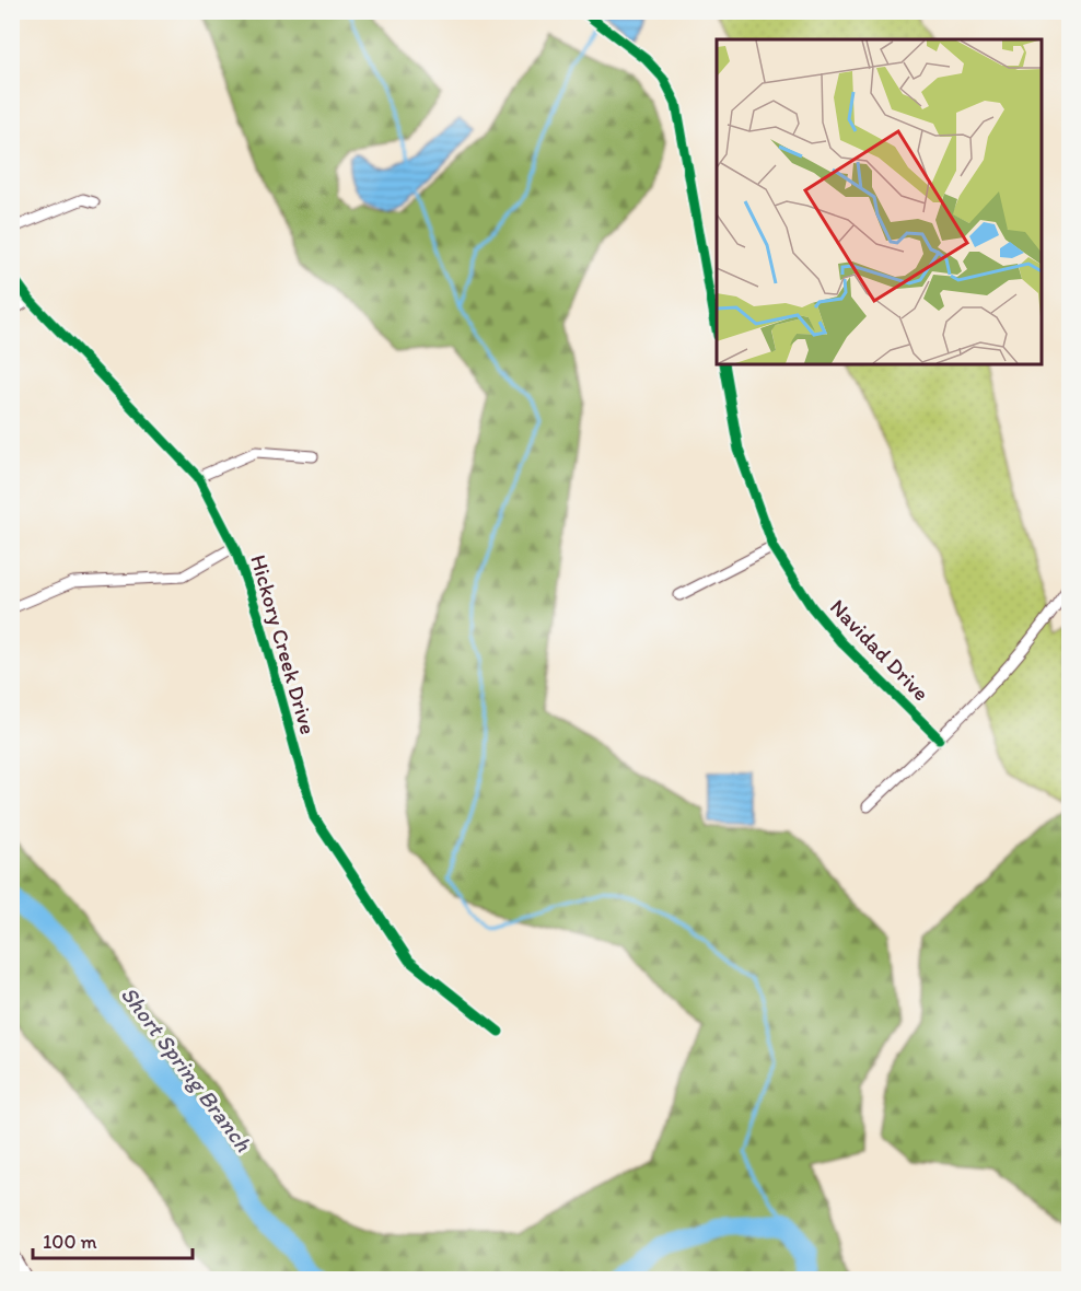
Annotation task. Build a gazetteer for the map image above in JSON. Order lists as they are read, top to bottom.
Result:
{
  "streets": {
    "street": ["Hickory Creek Drive", "Navidad Drive"]
  },
  "water": ["Short Spring Branch"],
  "scale_bar": "100 m"
}
